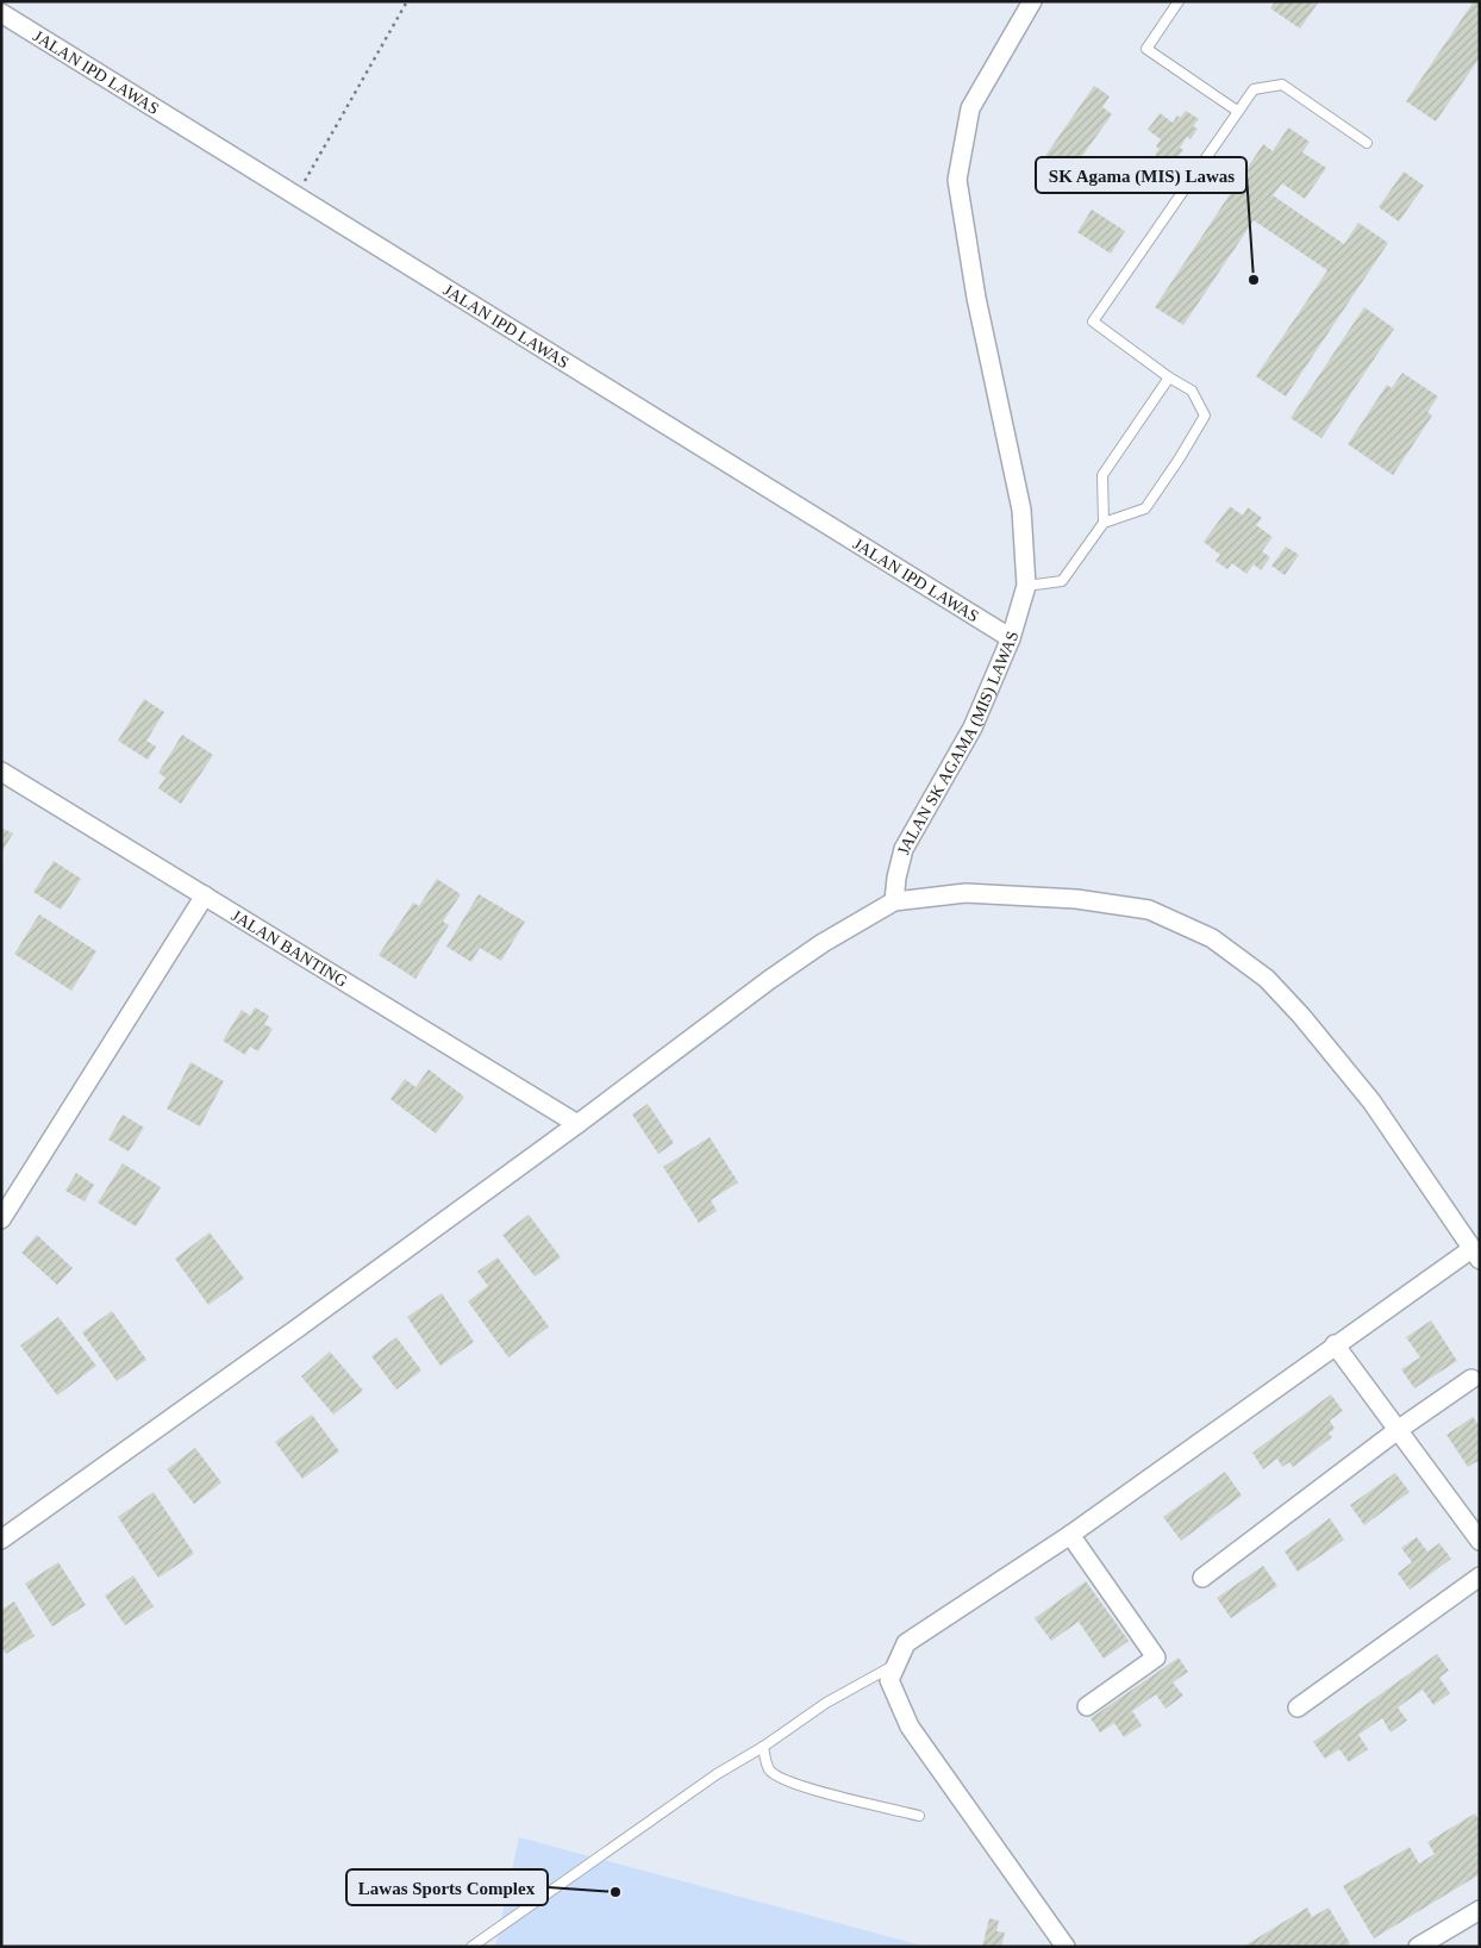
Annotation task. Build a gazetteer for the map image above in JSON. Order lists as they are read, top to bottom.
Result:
{
  "streets": {
    "street": ["JALAN IPD LAWAS", "JALAN SK AGAMA (MIS) LAWAS", "JALAN BANTING"]
  },
  "crossings": [
    ["JALAN IPD LAWAS", "JALAN SK AGAMA (MIS) LAWAS"]
  ],
  "places": ["SK Agama (MIS) Lawas", "Lawas Sports Complex"]
}
